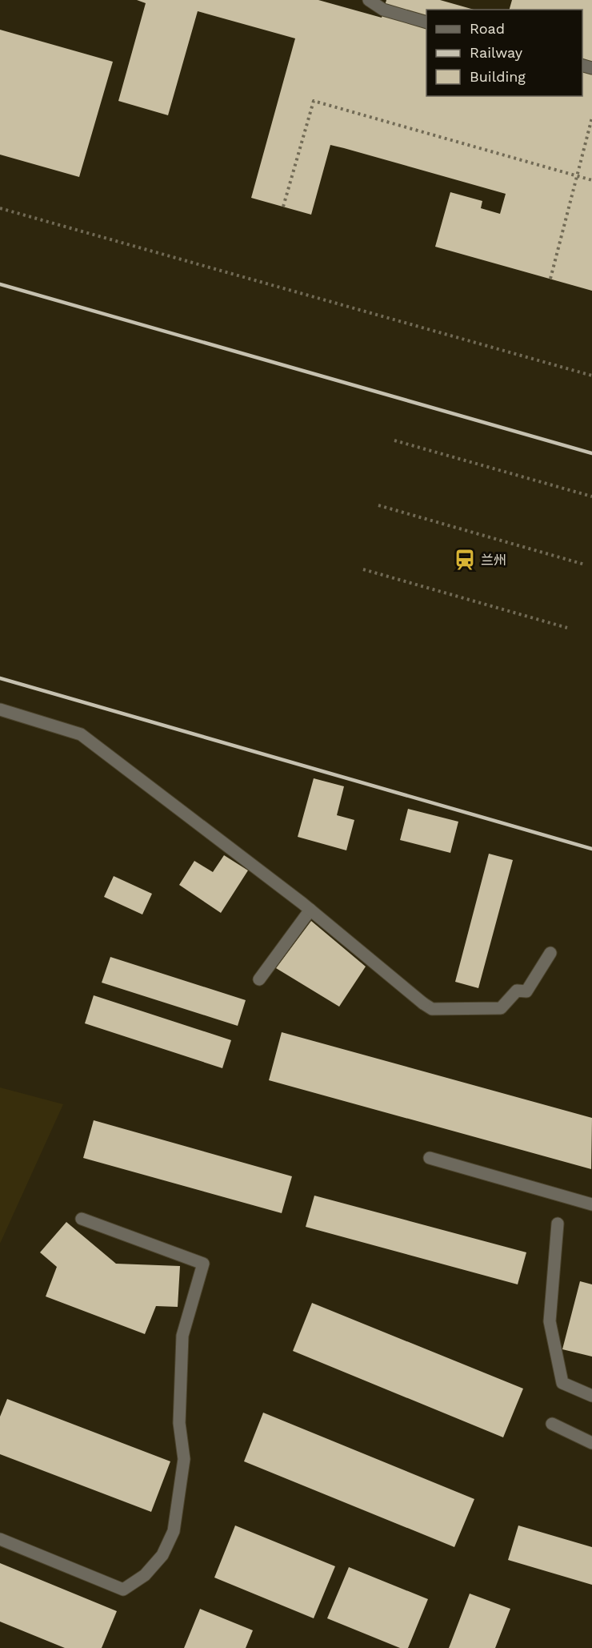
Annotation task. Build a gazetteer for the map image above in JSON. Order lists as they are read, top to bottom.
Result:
{
  "places": {
    "station": ["兰州"]
  },
  "legend": ["Road", "Railway", "Building"]
}
